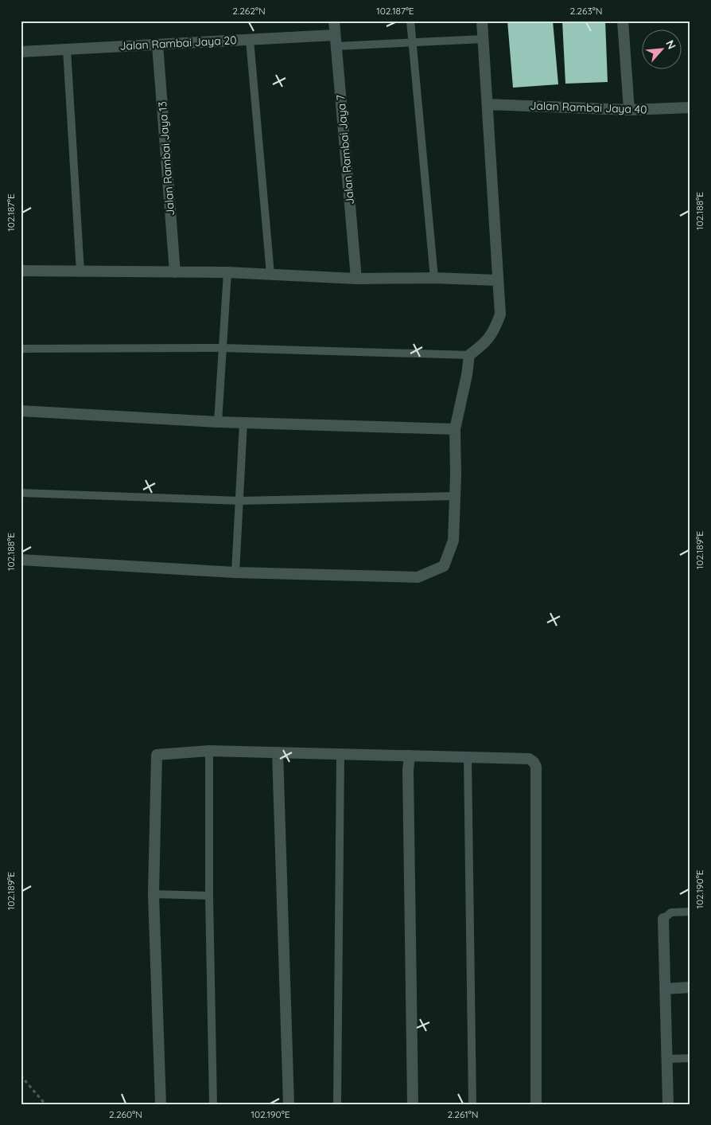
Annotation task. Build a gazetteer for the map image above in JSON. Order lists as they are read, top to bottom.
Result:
{
  "streets": {
    "street": [
      "Jalan Rambai Jaya 20",
      "Jalan Rambai Jaya 40",
      "Jalan Rambai Jaya 7",
      "Jalan Rambai Jaya 13"
    ]
  },
  "crossings": [
    ["Jalan Rambai Jaya 20", "Jalan Rambai Jaya 7"],
    ["Jalan Rambai Jaya 20", "Jalan Rambai Jaya 13"]
  ],
  "north": "top right",
  "coordinates": [
    "2.262°N",
    "102.187°E",
    "2.263°N",
    "102.188°E",
    "102.189°E",
    "102.190°E",
    "2.260°N",
    "2.261°N"
  ]
}
